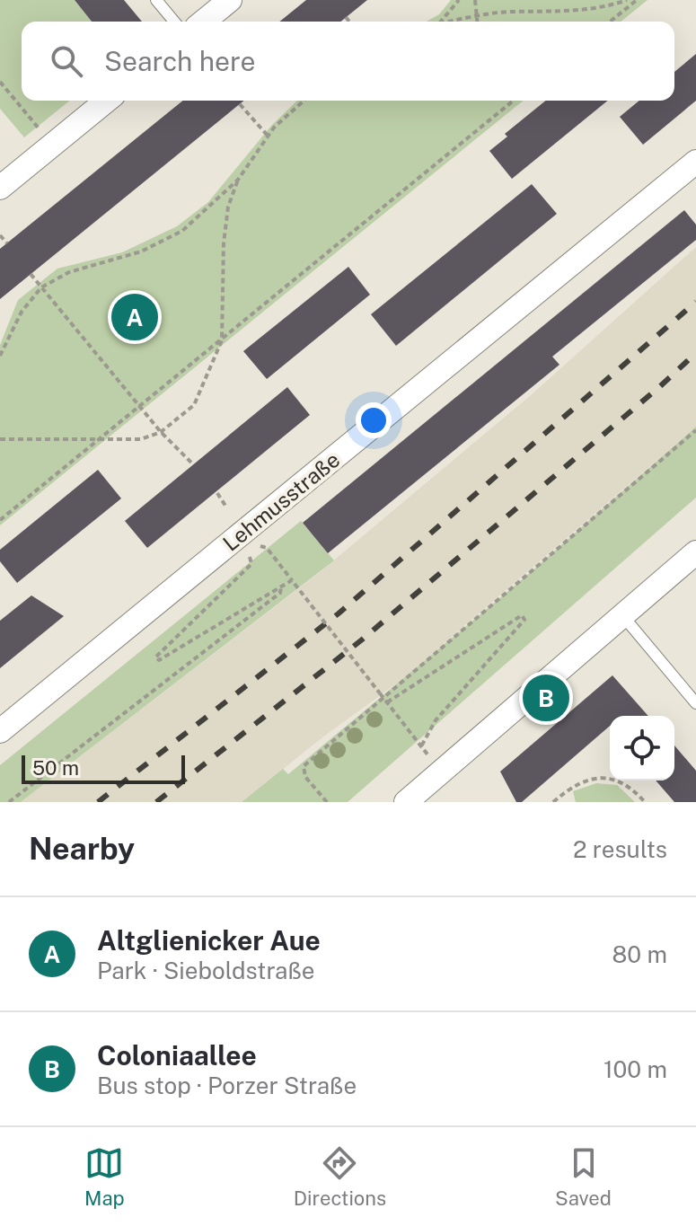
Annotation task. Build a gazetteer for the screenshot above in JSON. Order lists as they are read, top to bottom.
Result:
{
  "streets": {
    "street": ["Lehmusstraße"]
  },
  "scale_bar": "50 m",
  "page": {
    "search": "Search here",
    "pins": ["A", "B"],
    "scale": "50 m",
    "heading": ["Nearby", "2 results"],
    "list": [
      {
        "mark": "A",
        "name": "Altglienicker Aue",
        "note": "Park · Sieboldstraße",
        "value": "80 m"
      },
      {
        "mark": "B",
        "name": "Coloniaallee",
        "note": "Bus stop · Porzer Straße",
        "value": "100 m"
      }
    ],
    "nav": ["Map", "Directions", "Saved"]
  }
}
